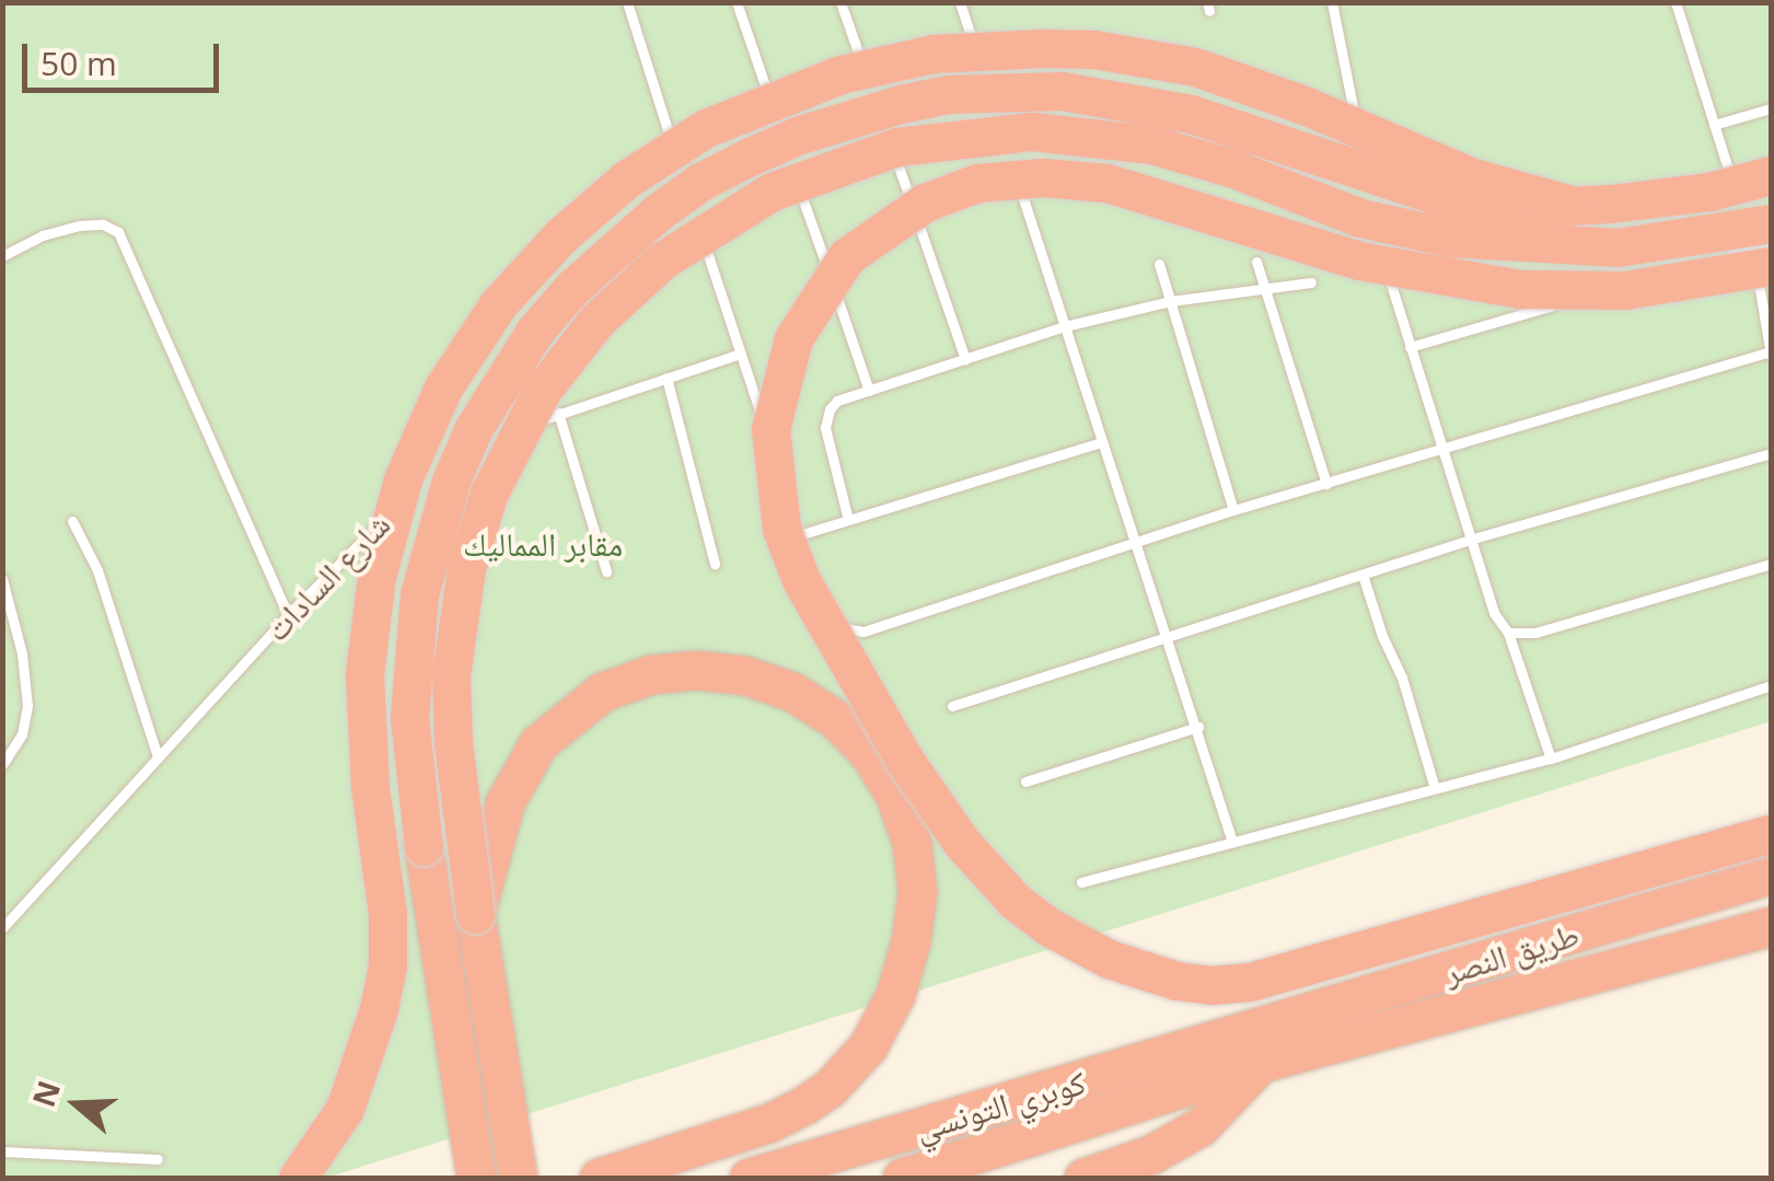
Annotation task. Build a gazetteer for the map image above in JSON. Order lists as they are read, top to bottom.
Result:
{
  "streets": {
    "highway": ["طريق النصر", "كوبري التونسي"],
    "lane": ["شارع السادات"]
  },
  "crossings": [
    ["طريق النصر", "كوبري التونسي"]
  ],
  "parks": ["مقابر المماليك"],
  "scale_bar": "50 m",
  "north": "left"
}
